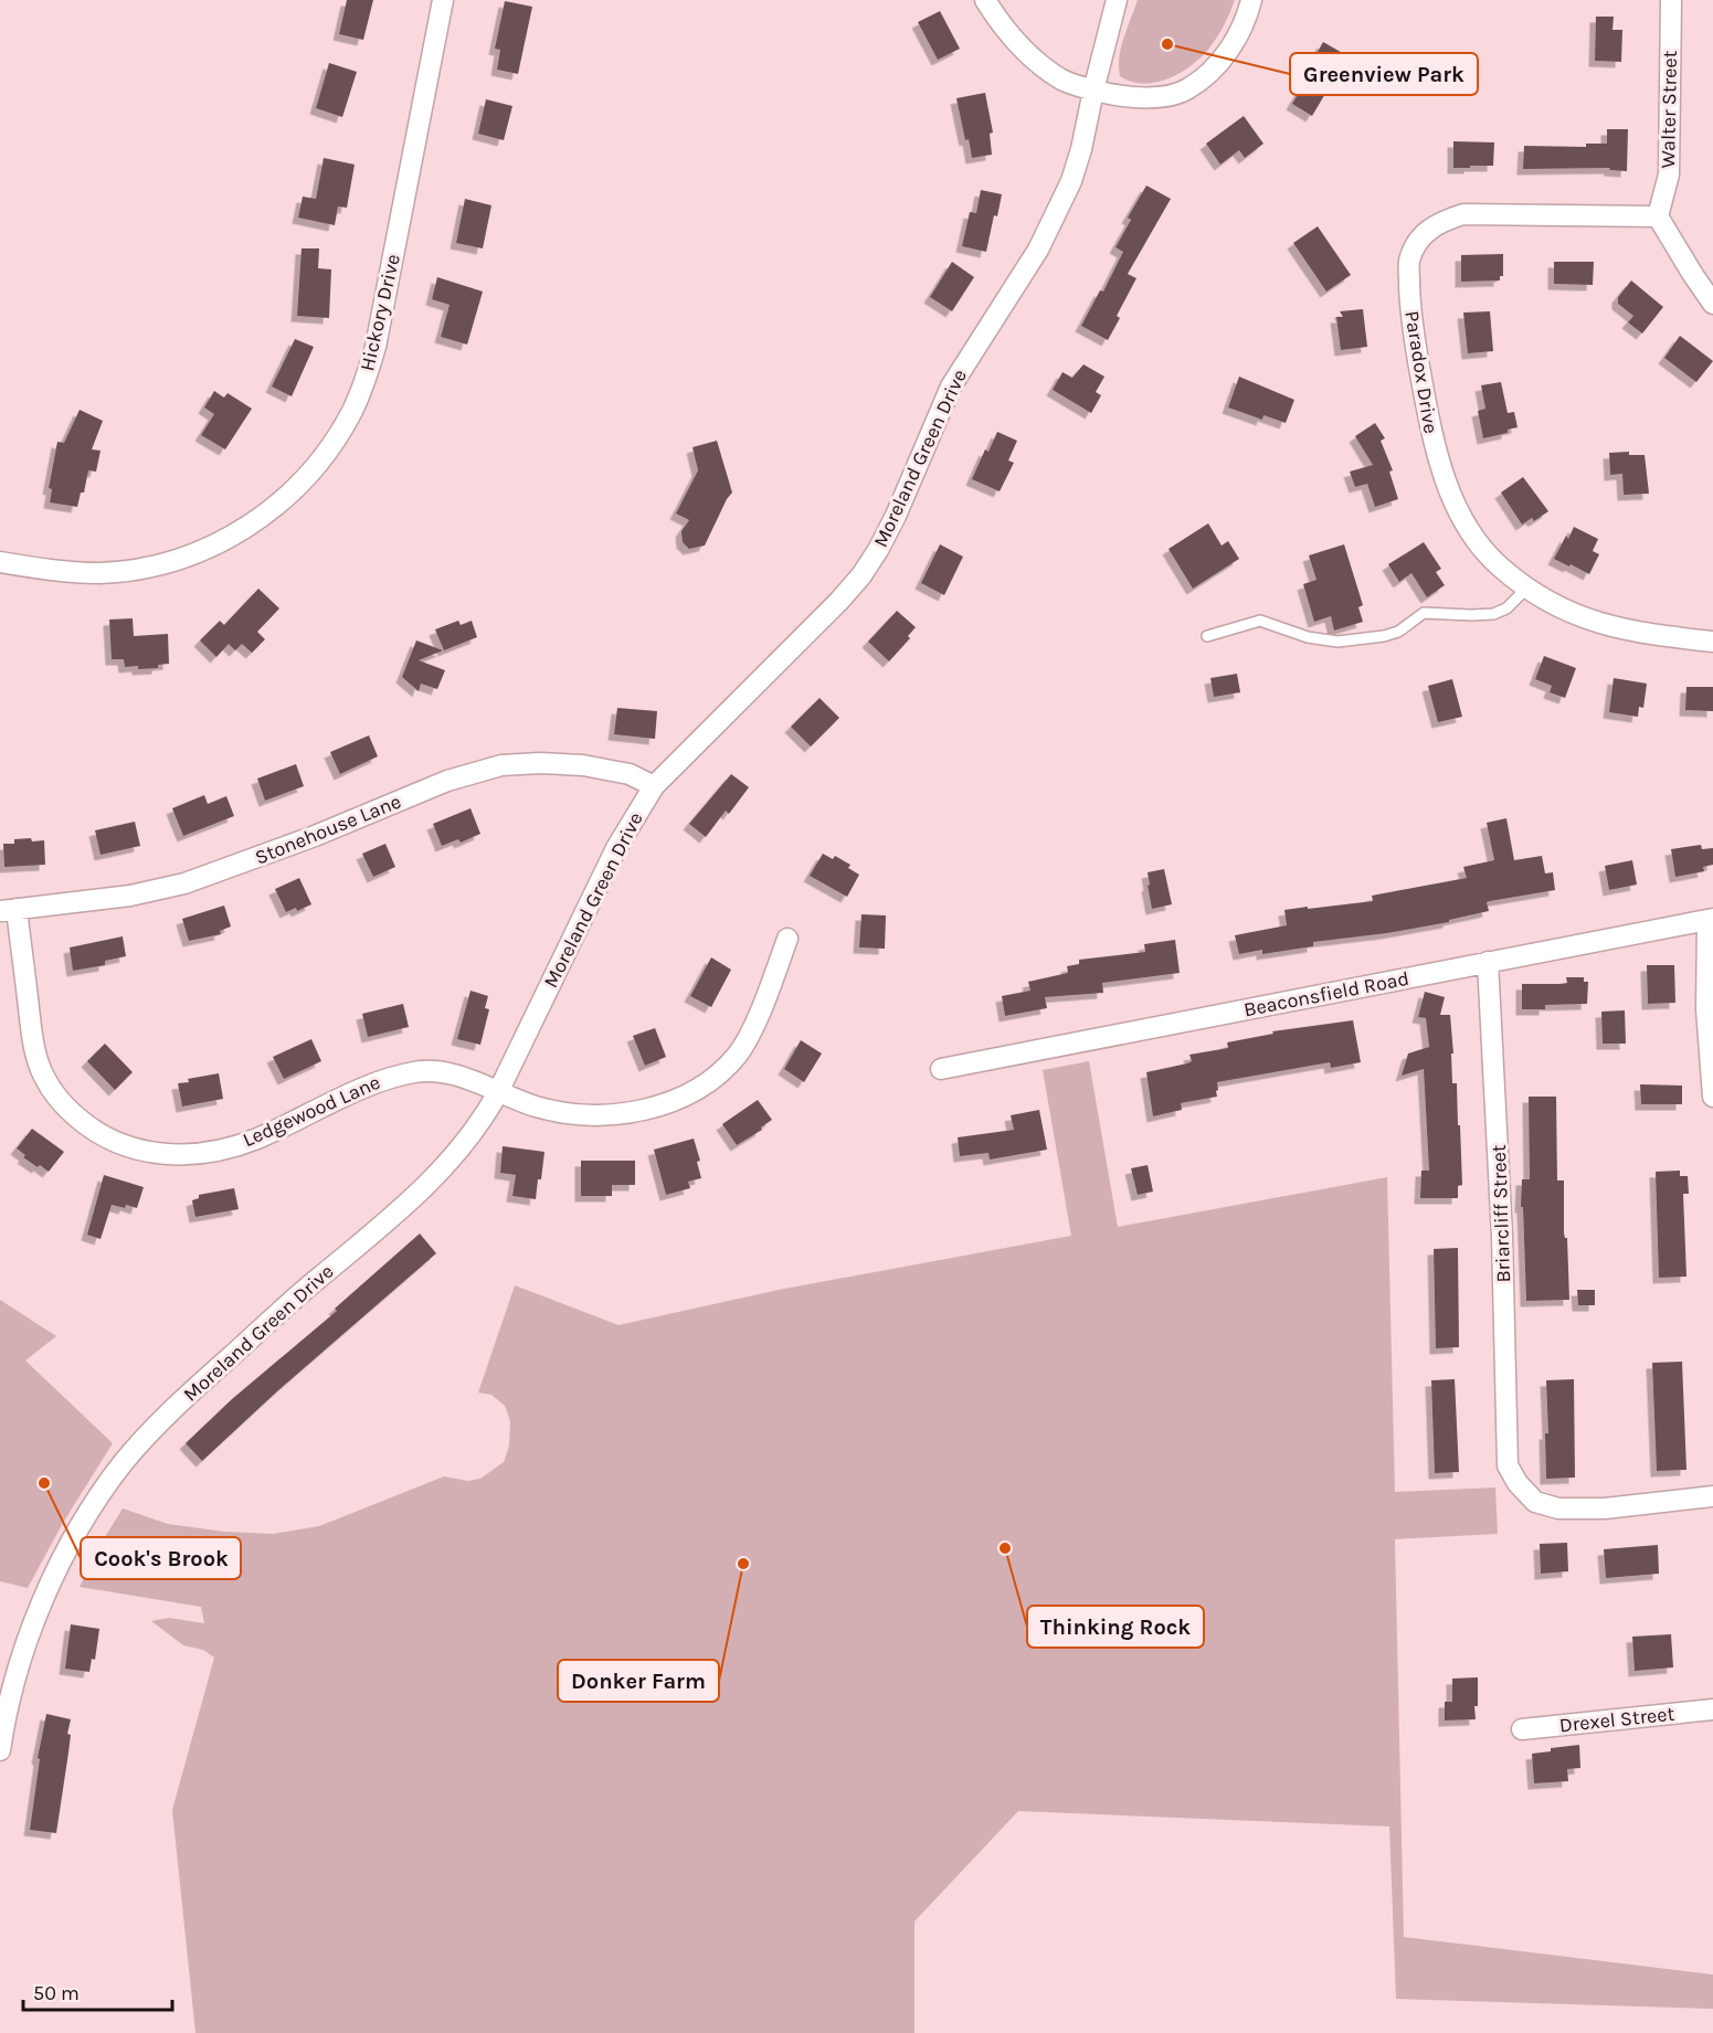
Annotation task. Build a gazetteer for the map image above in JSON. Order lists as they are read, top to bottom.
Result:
{
  "streets": {
    "street": [
      "Walter Street",
      "Hickory Drive",
      "Paradox Drive",
      "Moreland Green Drive",
      "Stonehouse Lane",
      "Beaconsfield Road",
      "Ledgewood Lane",
      "Briarcliff Street",
      "Drexel Street"
    ]
  },
  "crossings": [
    ["Walter Street", "Paradox Drive"],
    ["Moreland Green Drive", "Stonehouse Lane"],
    ["Moreland Green Drive", "Ledgewood Lane"],
    ["Stonehouse Lane", "Ledgewood Lane"],
    ["Beaconsfield Road", "Briarcliff Street"]
  ],
  "places": [
    "Greenview Park",
    "Cook's Brook",
    "Thinking Rock",
    "Donker Farm"
  ],
  "scale_bar": "50 m"
}
